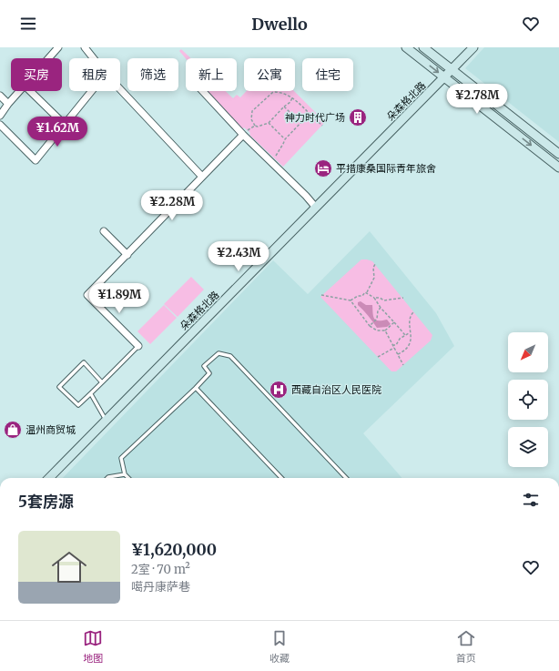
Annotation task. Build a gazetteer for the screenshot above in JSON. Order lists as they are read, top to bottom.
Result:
{
  "streets": {
    "street": ["朵森格北路"]
  },
  "places": {
    "building": ["神力时代广场"],
    "hotel": ["平措康桑国际青年旅舍"],
    "hospital": ["西藏自治区人民医院"],
    "shop": ["温州商贸城"]
  },
  "north": "bottom left",
  "page": {
    "header": "Dwello",
    "chip": [
      "买房",
      "租房",
      "筛选",
      "新上",
      "公寓",
      "住宅"
    ],
    "price": [
      "¥2.78M",
      "¥1.62M",
      "¥2.28M",
      "¥2.43M",
      "¥1.89M"
    ],
    "heading": "5套房源",
    "list": [
      {
        "name": "¥1,620,000",
        "note": "2室 · 70 m² · 噶丹康萨巷"
      }
    ],
    "tabs": ["地图", "收藏", "首页"]
  }
}
